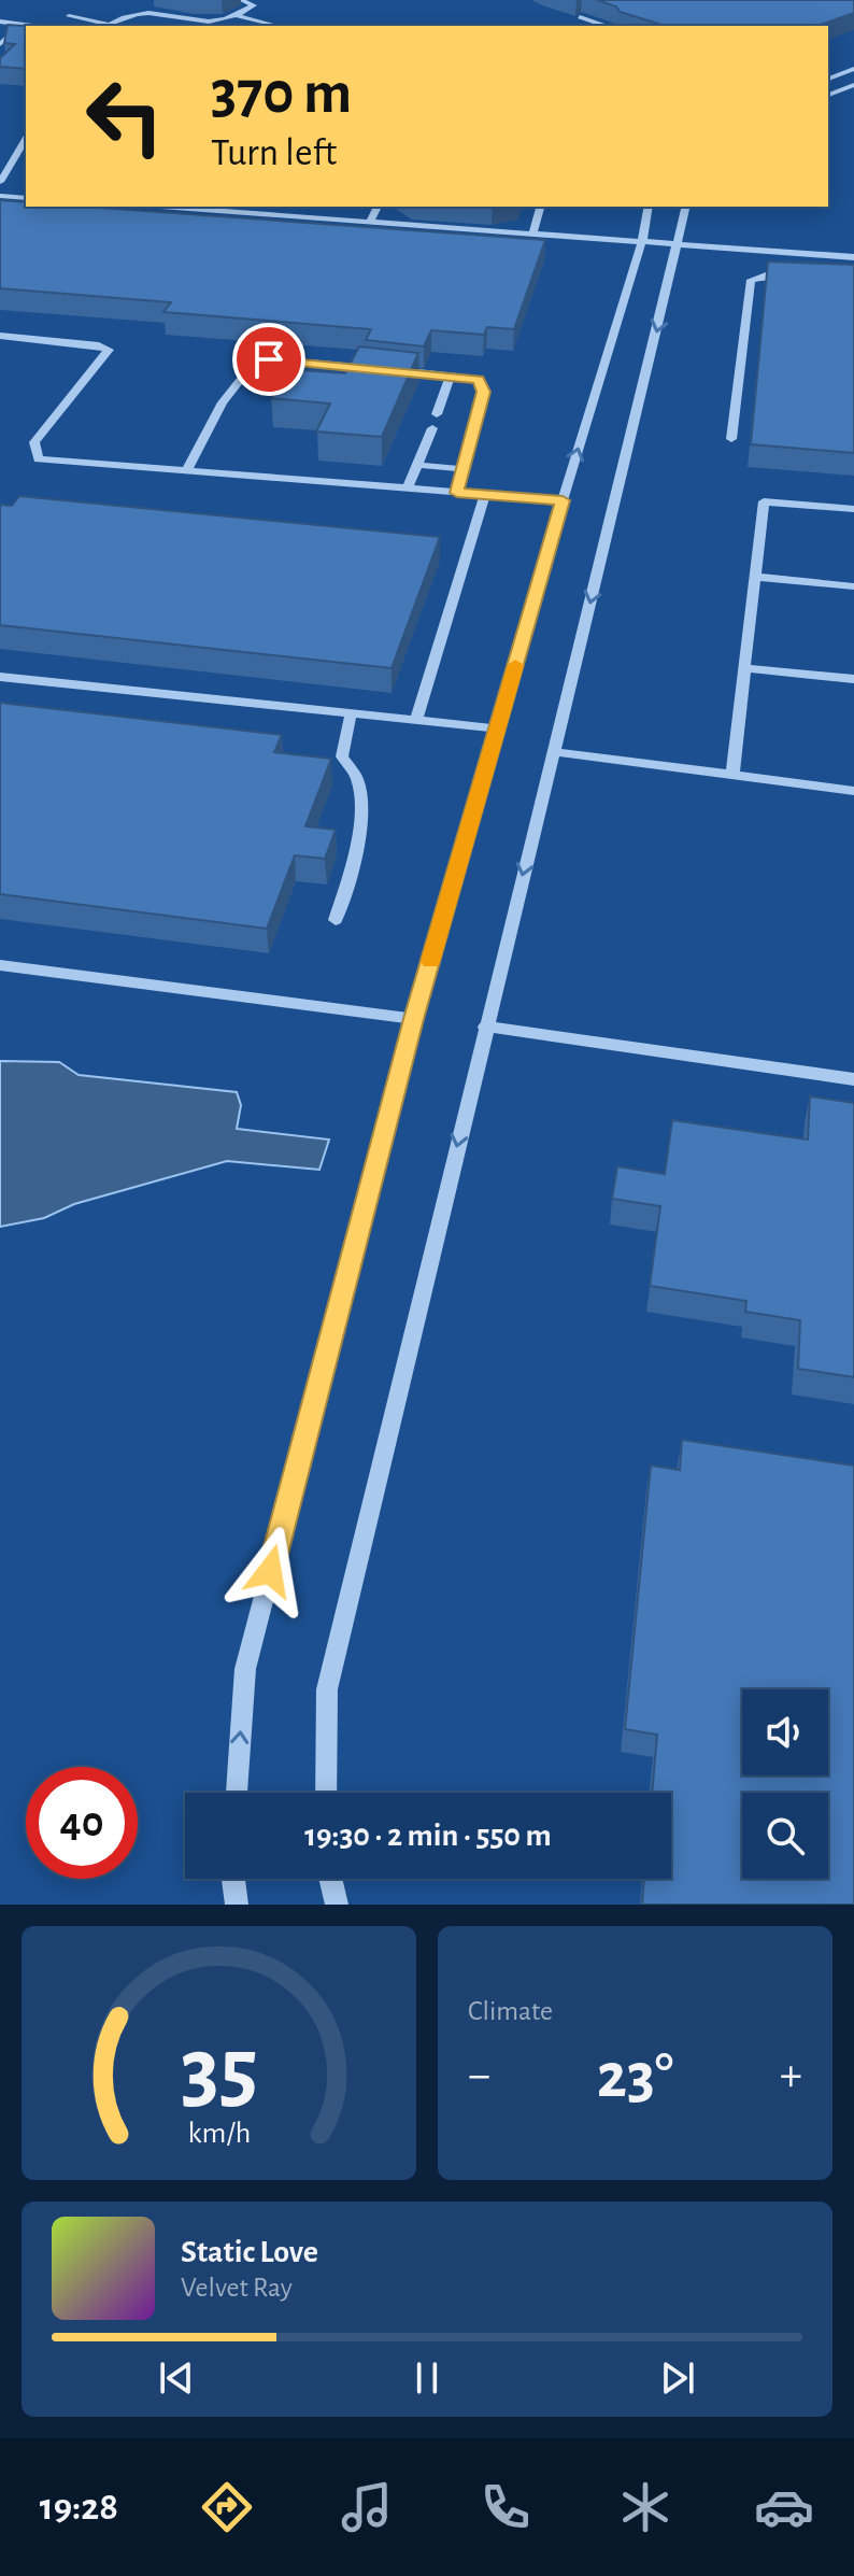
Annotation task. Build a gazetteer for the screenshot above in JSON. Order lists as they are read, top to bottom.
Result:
{
  "page": {
    "turn": ["370 m", "Turn left"],
    "limit": "40",
    "trip": "19:30 · 2 min · 550 m",
    "tile": "Climate",
    "heat": ["−", "23°", "+"],
    "song": ["Static Love", "Velvet Ray"],
    "tabs": "19:28",
    "gauge": ["35", "km/h"]
  }
}
